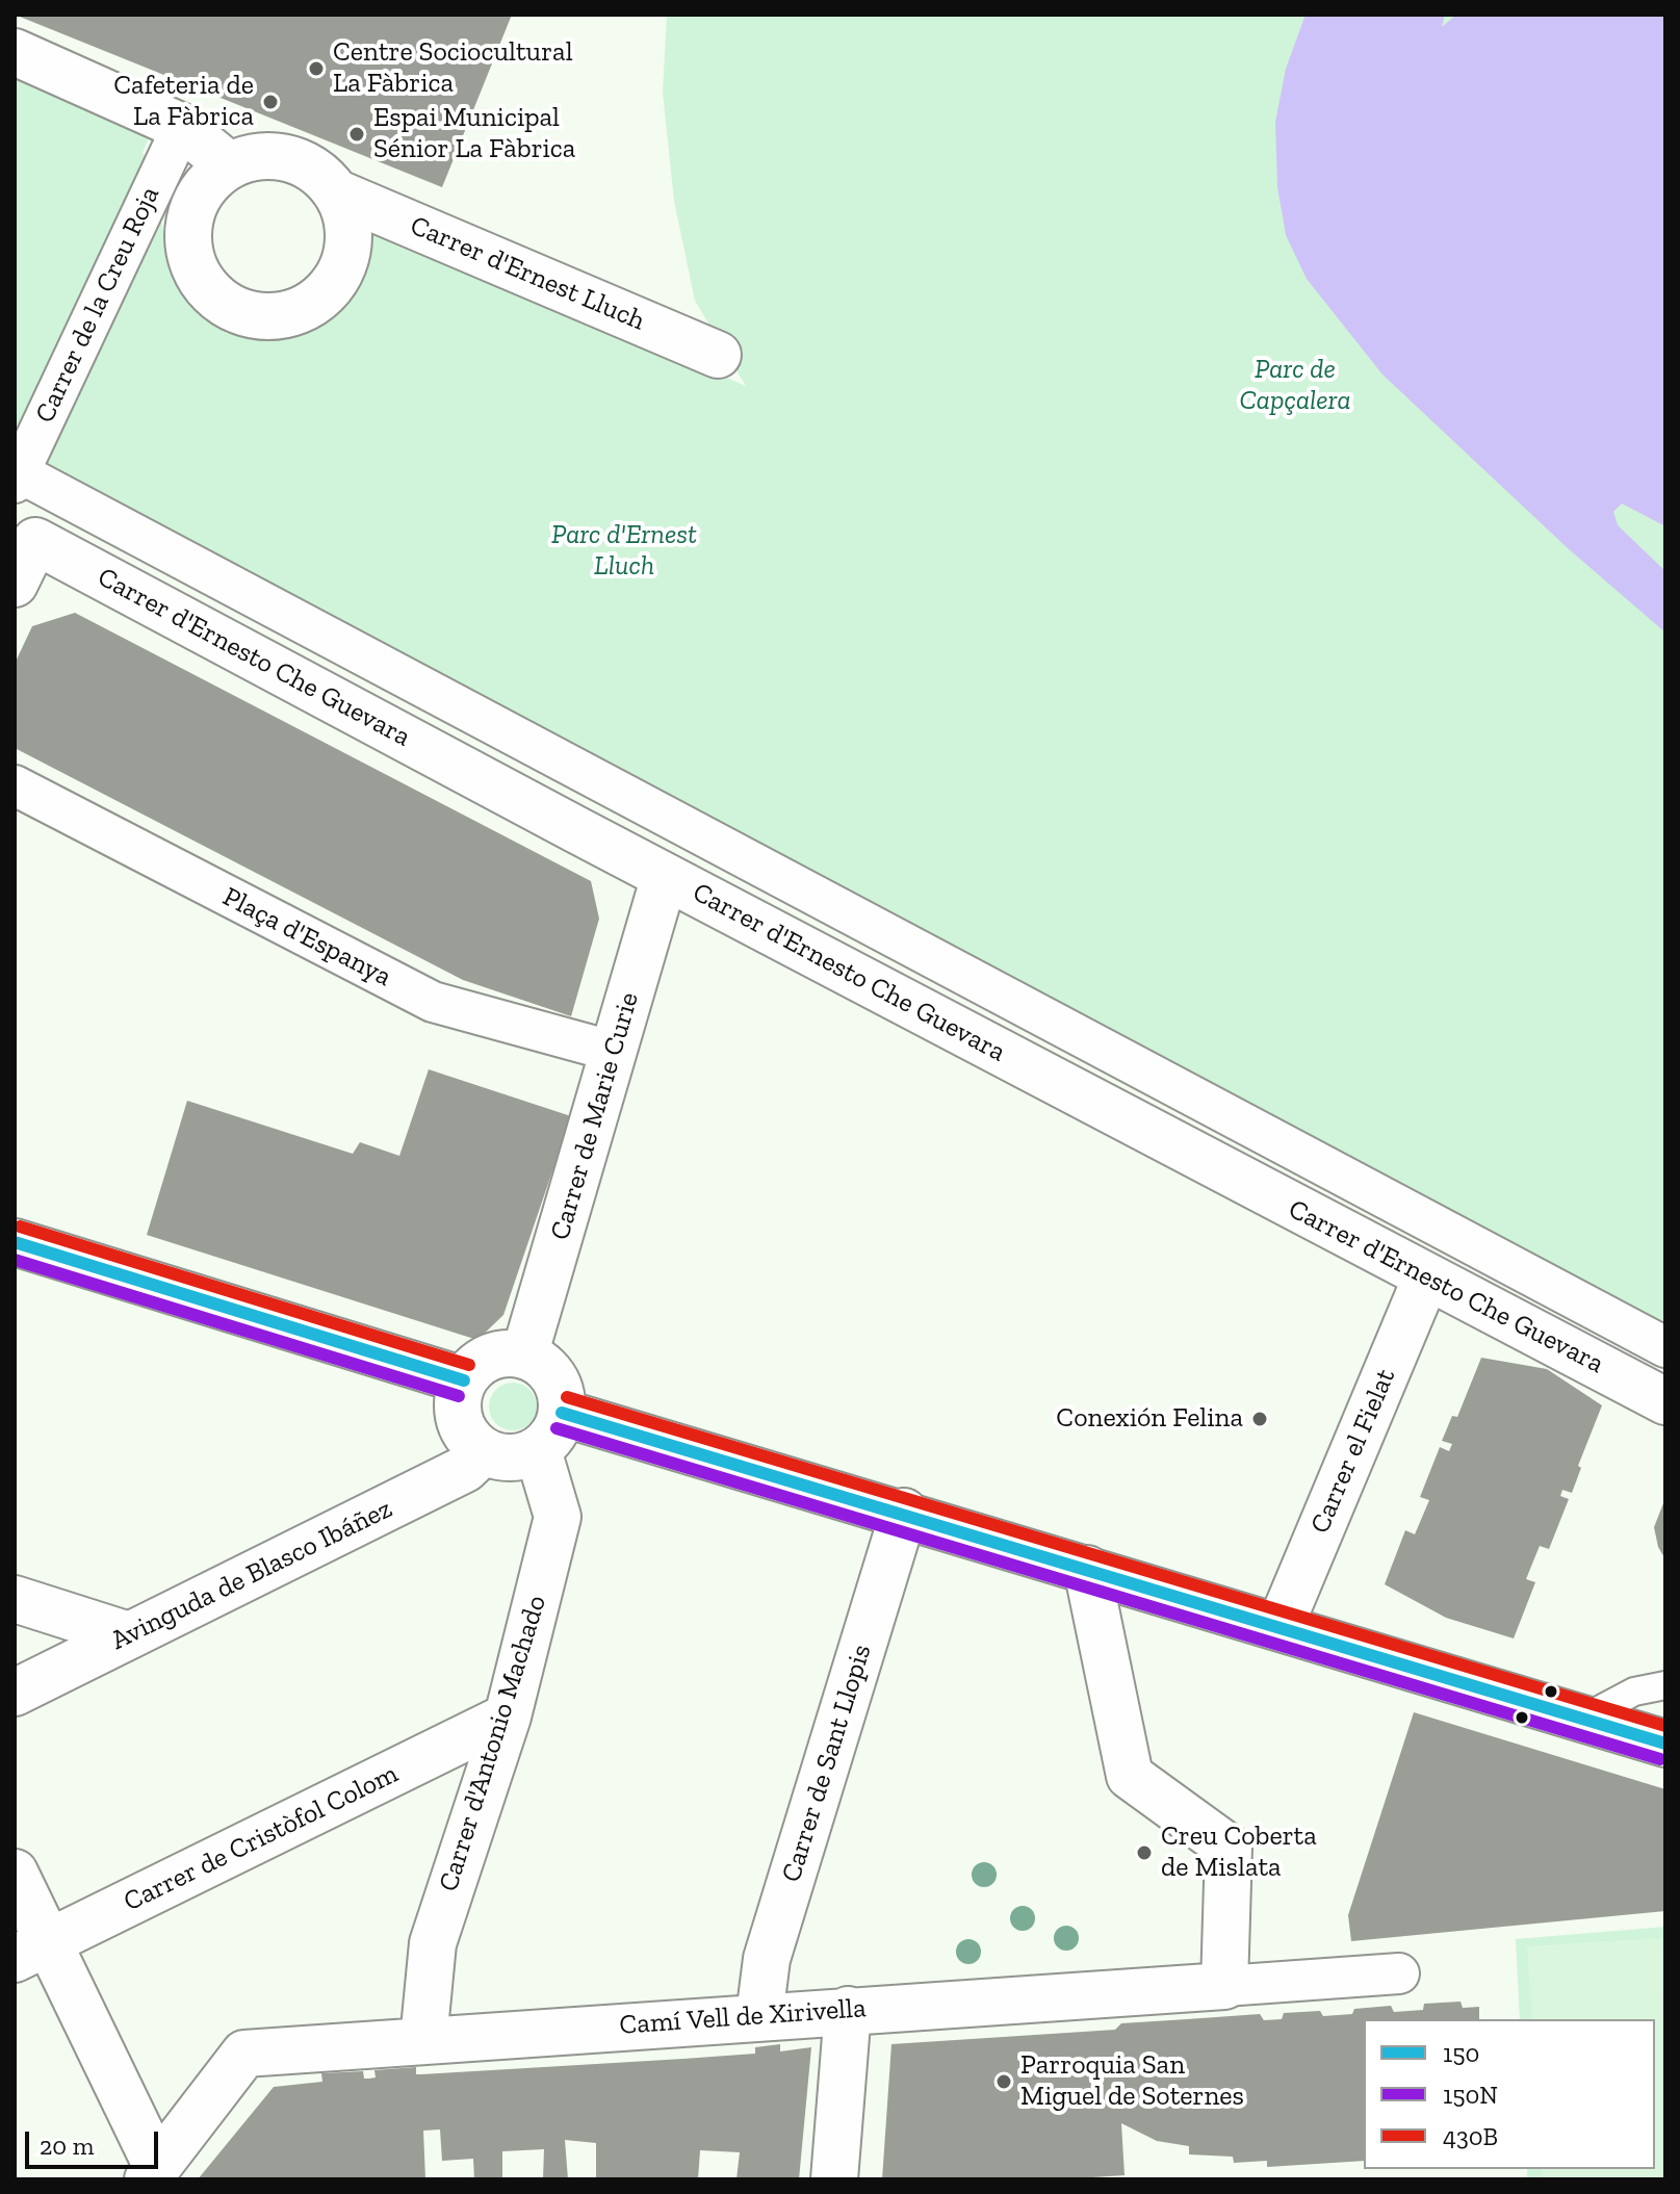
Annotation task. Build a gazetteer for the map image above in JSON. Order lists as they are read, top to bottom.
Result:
{
  "streets": {
    "street": [
      "Carrer d'Ernest Lluch",
      "Carrer de la Creu Roja",
      "Carrer d'Ernesto Che Guevara",
      "Plaça d'Espanya",
      "Carrer de Marie Curie",
      "Carrer el Fielat",
      "Avinguda de Blasco Ibáñez",
      "Carrer d'Antonio Machado",
      "Carrer de Sant Llopis",
      "Carrer de Cristòfol Colom",
      "Camí Vell de Xirivella"
    ]
  },
  "crossings": [
    ["Carrer de la Creu Roja", "Carrer d'Ernesto Che Guevara"],
    ["Carrer d'Ernesto Che Guevara", "Carrer de Marie Curie"],
    ["Carrer d'Ernesto Che Guevara", "Carrer el Fielat"],
    ["Plaça d'Espanya", "Carrer de Marie Curie"],
    ["Carrer de Marie Curie", "Avinguda de Blasco Ibáñez"],
    ["Carrer de Marie Curie", "Carrer d'Antonio Machado"],
    ["Avinguda de Blasco Ibáñez", "Carrer d'Antonio Machado"],
    ["Carrer d'Antonio Machado", "Carrer de Cristòfol Colom"],
    ["Carrer d'Antonio Machado", "Camí Vell de Xirivella"],
    ["Carrer de Sant Llopis", "Camí Vell de Xirivella"]
  ],
  "parks": ["Parc de Capçalera", "Parc d'Ernest Lluch"],
  "places": [
    "Centre Sociocultural La Fàbrica",
    "Cafeteria de La Fàbrica",
    "Espai Municipal Sénior La Fàbrica",
    "Conexión Felina",
    "Creu Coberta de Mislata",
    "Parroquia San Miguel de Soternes"
  ],
  "lines": ["transit line 430B", "transit line 150", "transit line 150N"],
  "legend": ["150", "150N", "430B"],
  "scale_bar": "20 m"
}
